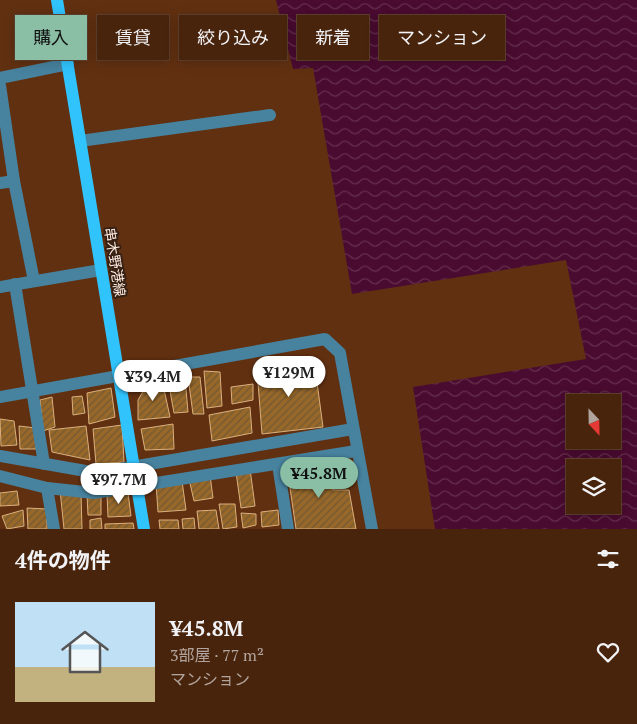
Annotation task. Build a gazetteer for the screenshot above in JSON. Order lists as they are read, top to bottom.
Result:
{
  "streets": {
    "main road": ["串木野港線"]
  },
  "north": "bottom",
  "page": {
    "chip": [
      "購入",
      "賃貸",
      "絞り込み",
      "新着",
      "マンション"
    ],
    "price": [
      "¥129M",
      "¥39.4M",
      "¥45.8M",
      "¥97.7M"
    ],
    "heading": "4件の物件",
    "list": [
      {
        "name": "¥45.8M",
        "note": "3部屋 · 77 m² · マンション"
      }
    ]
  }
}
